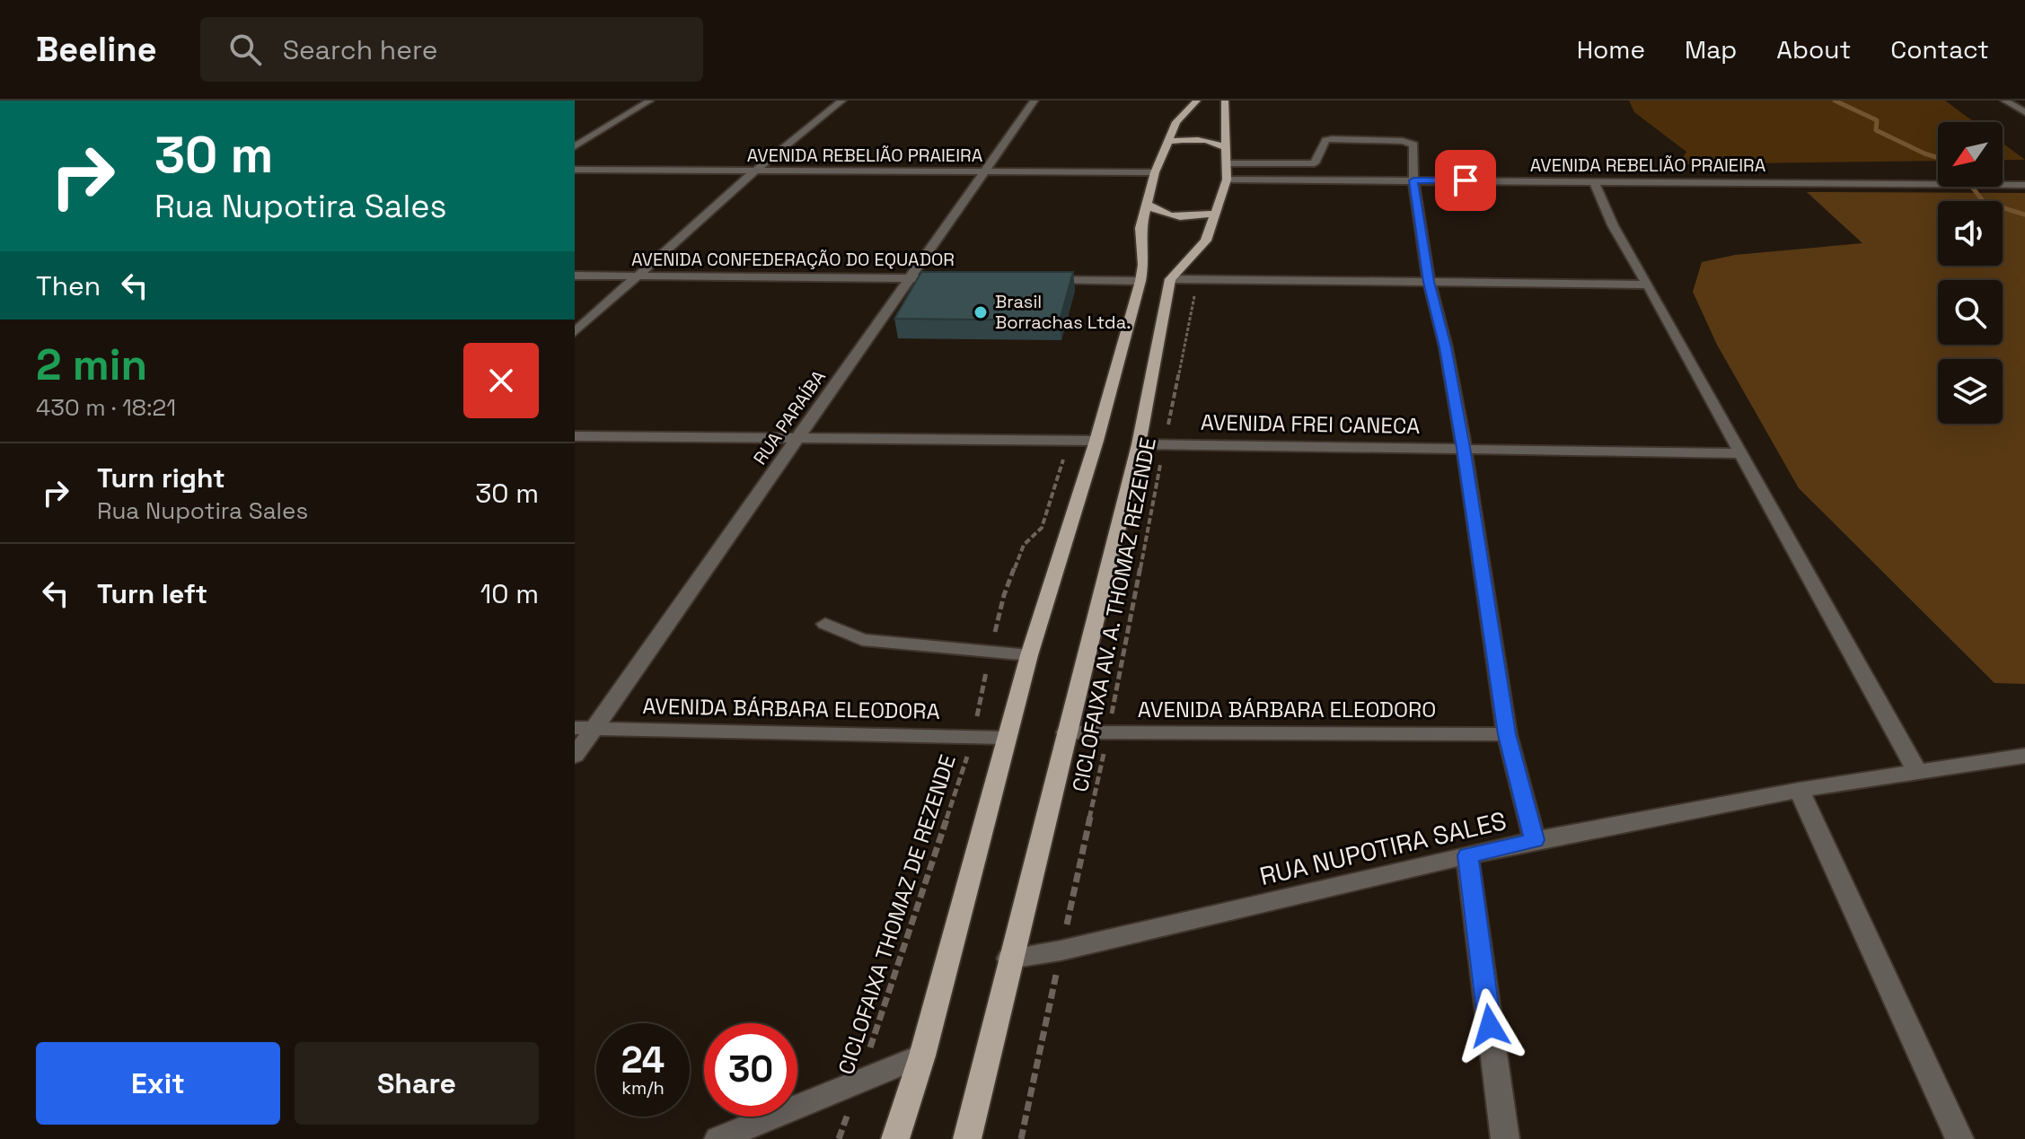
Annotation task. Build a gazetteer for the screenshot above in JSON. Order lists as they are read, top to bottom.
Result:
{
  "streets": {
    "street": [
      "AVENIDA REBELIÃO PRAIEIRA",
      "AVENIDA CONFEDERAÇÃO DO EQUADOR",
      "RUA PARAÍBA",
      "AVENIDA FREI CANECA",
      "AVENIDA BÁRBARA ELEODORA",
      "AVENIDA BÁRBARA ELEODORO",
      "RUA NUPOTIRA SALES"
    ],
    "path": ["CICLOFAIXA AV. A. THOMAZ REZENDE", "CICLOFAIXA THOMAZ DE REZENDE"]
  },
  "crossings": [
    ["AVENIDA REBELIÃO PRAIEIRA", "RUA PARAÍBA"],
    ["AVENIDA CONFEDERAÇÃO DO EQUADOR", "RUA PARAÍBA"],
    ["RUA PARAÍBA", "AVENIDA BÁRBARA ELEODORA"],
    ["AVENIDA FREI CANECA", "CICLOFAIXA AV. A. THOMAZ REZENDE"],
    ["CICLOFAIXA AV. A. THOMAZ REZENDE", "AVENIDA BÁRBARA ELEODORO"],
    ["CICLOFAIXA AV. A. THOMAZ REZENDE", "RUA NUPOTIRA SALES"],
    ["AVENIDA BÁRBARA ELEODORA", "CICLOFAIXA THOMAZ DE REZENDE"]
  ],
  "places": ["Brasil Borrachas Ltda."],
  "north": "bottom left",
  "page": {
    "header": "Beeline",
    "search": "Search here",
    "nav": [
      "Home",
      "Map",
      "About",
      "Contact"
    ],
    "turn": ["30 m", "Rua Nupotira Sales"],
    "then": "Then",
    "heading": ["2 min", "430 m · 18:21"],
    "list": [
      {
        "name": "Turn right",
        "note": "Rua Nupotira Sales",
        "value": "30 m"
      },
      {
        "name": "Turn left",
        "value": "10 m"
      }
    ],
    "speed": "24 km/h",
    "limit": "30",
    "buttons": ["Exit", "Share"]
  }
}
